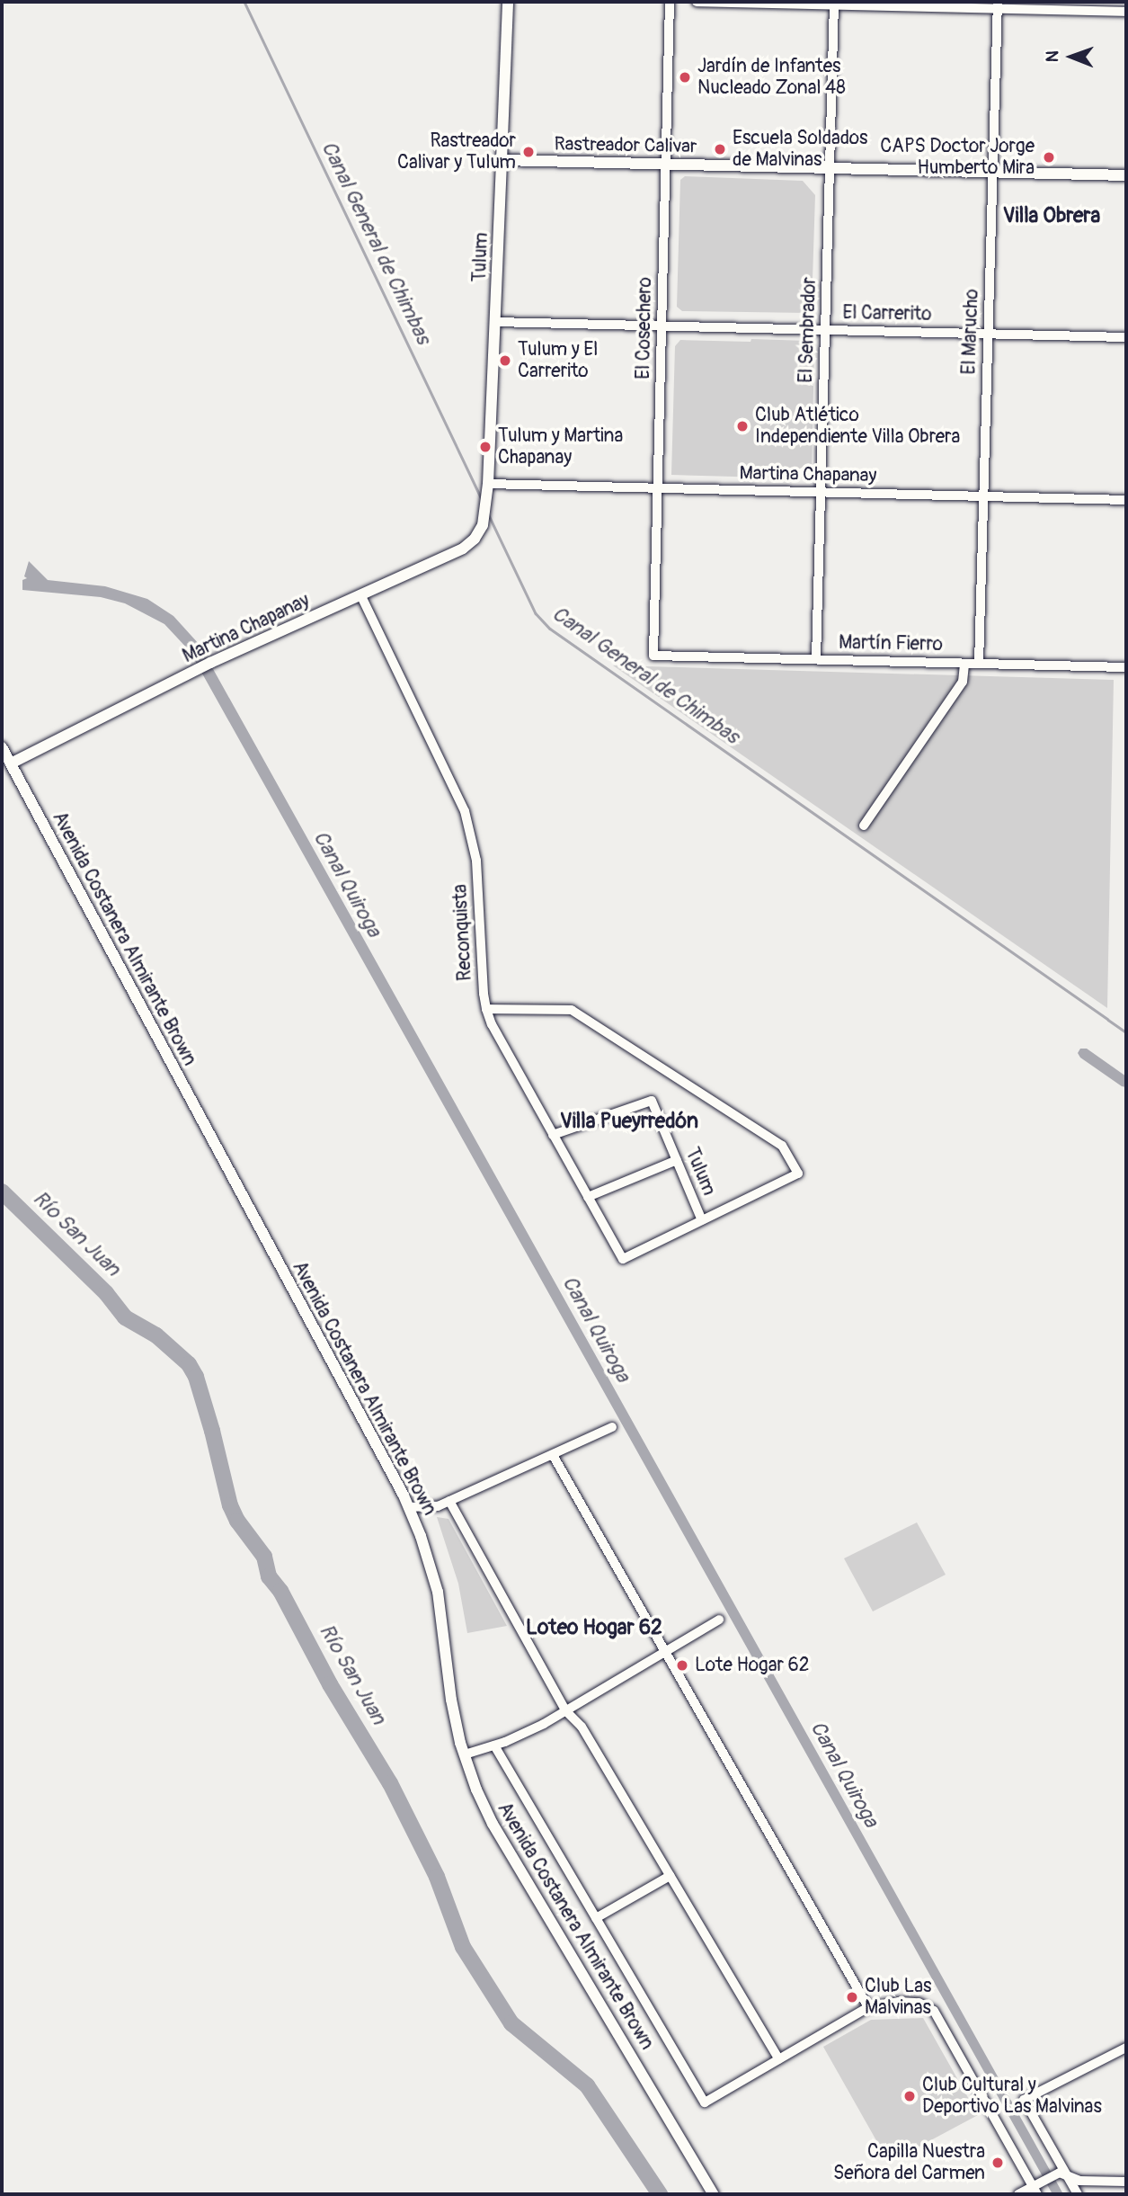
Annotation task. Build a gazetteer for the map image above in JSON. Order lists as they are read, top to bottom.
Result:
{
  "streets": {
    "main road": [
      "Rastreador Calivar",
      "Tulum",
      "Martina Chapanay",
      "Avenida Costanera Almirante Brown"
    ],
    "street": [
      "El Carrerito",
      "El Cosechero",
      "El Sembrador",
      "El Marucho",
      "Martín Fierro",
      "Reconquista"
    ]
  },
  "crossings": [
    ["Rastreador Calivar", "Tulum"],
    ["Rastreador Calivar", "El Cosechero"],
    ["Rastreador Calivar", "El Sembrador"],
    ["Rastreador Calivar", "El Marucho"],
    ["Tulum", "El Carrerito"],
    ["Tulum", "Martina Chapanay"],
    ["Tulum", "Reconquista"],
    ["El Carrerito", "El Cosechero"],
    ["El Carrerito", "El Sembrador"],
    ["El Carrerito", "El Marucho"],
    ["El Cosechero", "Martina Chapanay"],
    ["El Cosechero", "Martín Fierro"],
    ["El Sembrador", "Martina Chapanay"],
    ["El Sembrador", "Martín Fierro"],
    ["El Marucho", "Martina Chapanay"],
    ["El Marucho", "Martín Fierro"],
    ["Martina Chapanay", "Reconquista"],
    ["Martina Chapanay", "Avenida Costanera Almirante Brown"]
  ],
  "districts": ["Villa Obrera", "Villa Pueyrredón", "Loteo Hogar 62"],
  "water": ["Canal General de Chimbas", "Canal Quiroga", "Río San Juan"],
  "places": [
    "Jardín de Infantes Nucleado Zonal 48",
    "Escuela Soldados de Malvinas",
    "Rastreador Calivar y Tulum",
    "CAPS Doctor Jorge Humberto Mira",
    "Tulum y El Carrerito",
    "Club Atlético Independiente Villa Obrera",
    "Tulum y Martina Chapanay",
    "Lote Hogar 62",
    "Club Las Malvinas",
    "Club Cultural y Deportivo Las Malvinas",
    "Capilla Nuestra Señora del Carmen"
  ],
  "north": "left"
}
